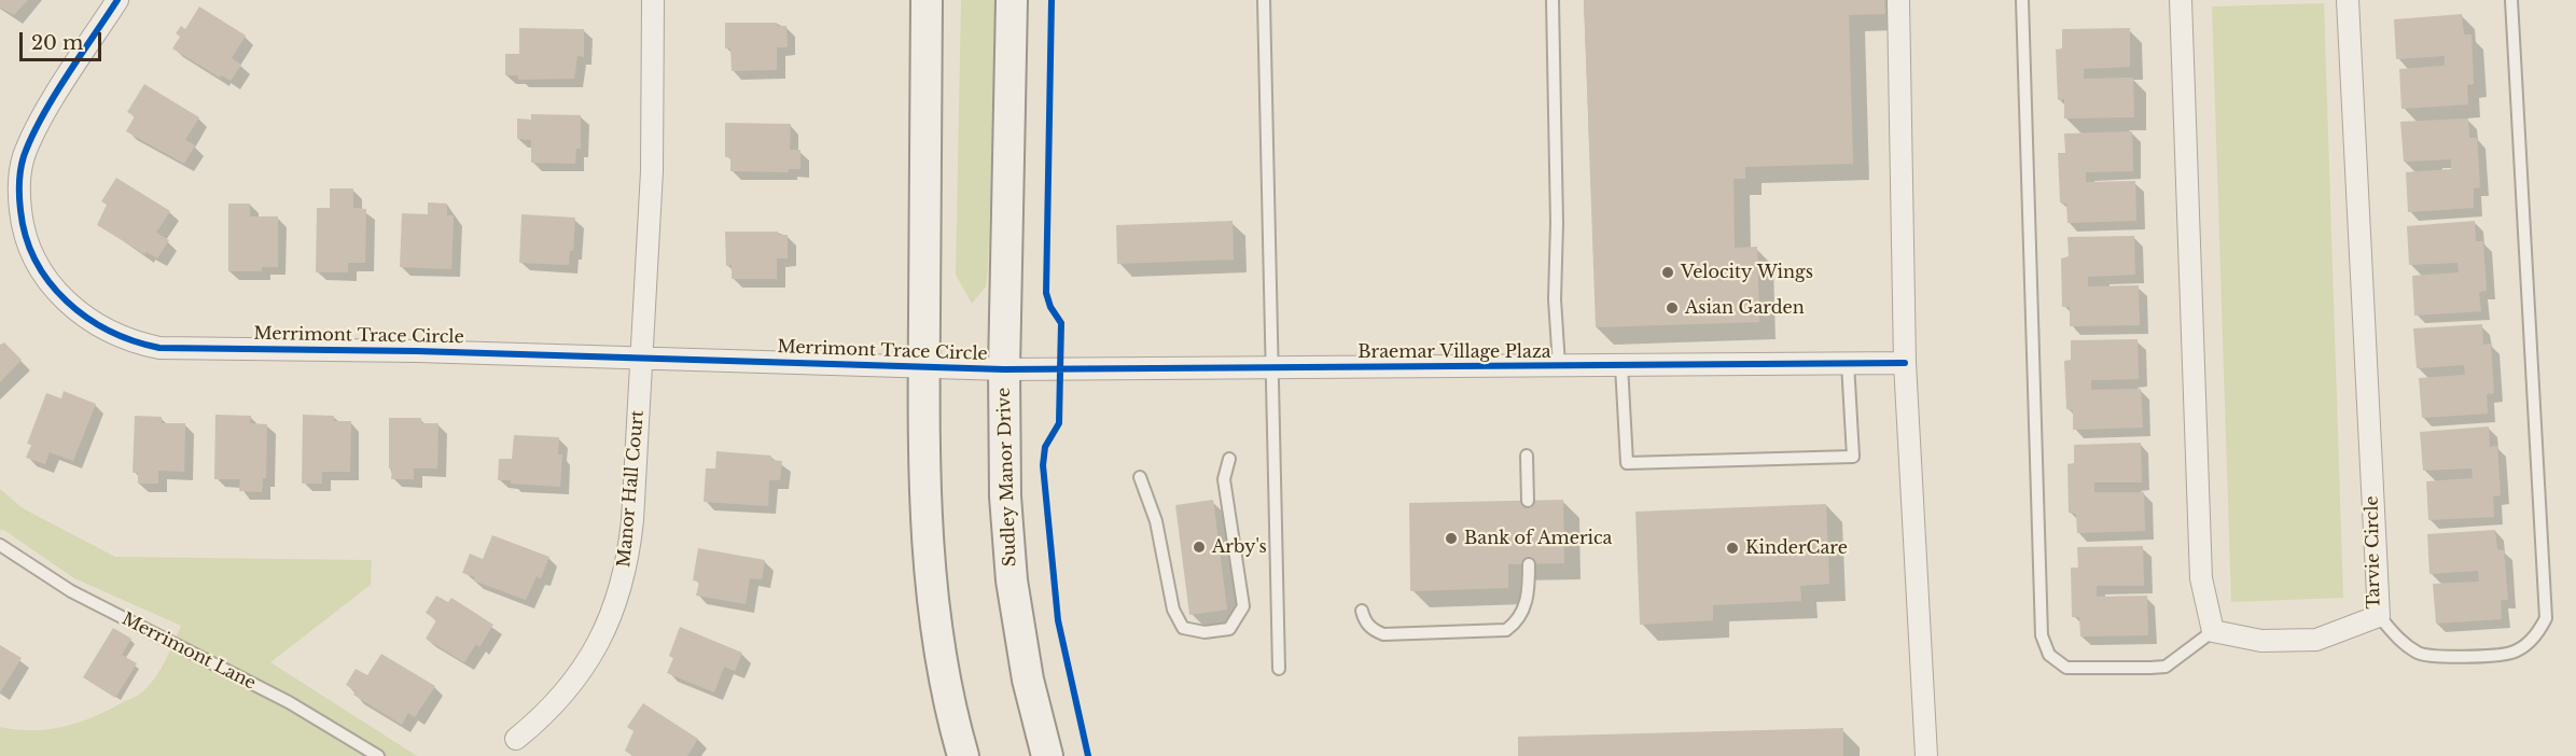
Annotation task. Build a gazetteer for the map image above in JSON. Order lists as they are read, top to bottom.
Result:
{
  "streets": {
    "main road": ["Sudley Manor Drive"],
    "street": [
      "Merrimont Trace Circle",
      "Braemar Village Plaza",
      "Manor Hall Court",
      "Tarvie Circle"
    ],
    "lane": ["Merrimont Lane"]
  },
  "crossings": [
    ["Merrimont Trace Circle", "Braemar Village Plaza"],
    ["Merrimont Trace Circle", "Sudley Manor Drive"],
    ["Merrimont Trace Circle", "Manor Hall Court"],
    ["Braemar Village Plaza", "Sudley Manor Drive"]
  ],
  "places": [
    "Velocity Wings",
    "Asian Garden",
    "Bank of America",
    "Arby's",
    "KinderCare"
  ],
  "scale_bar": "20 m"
}
